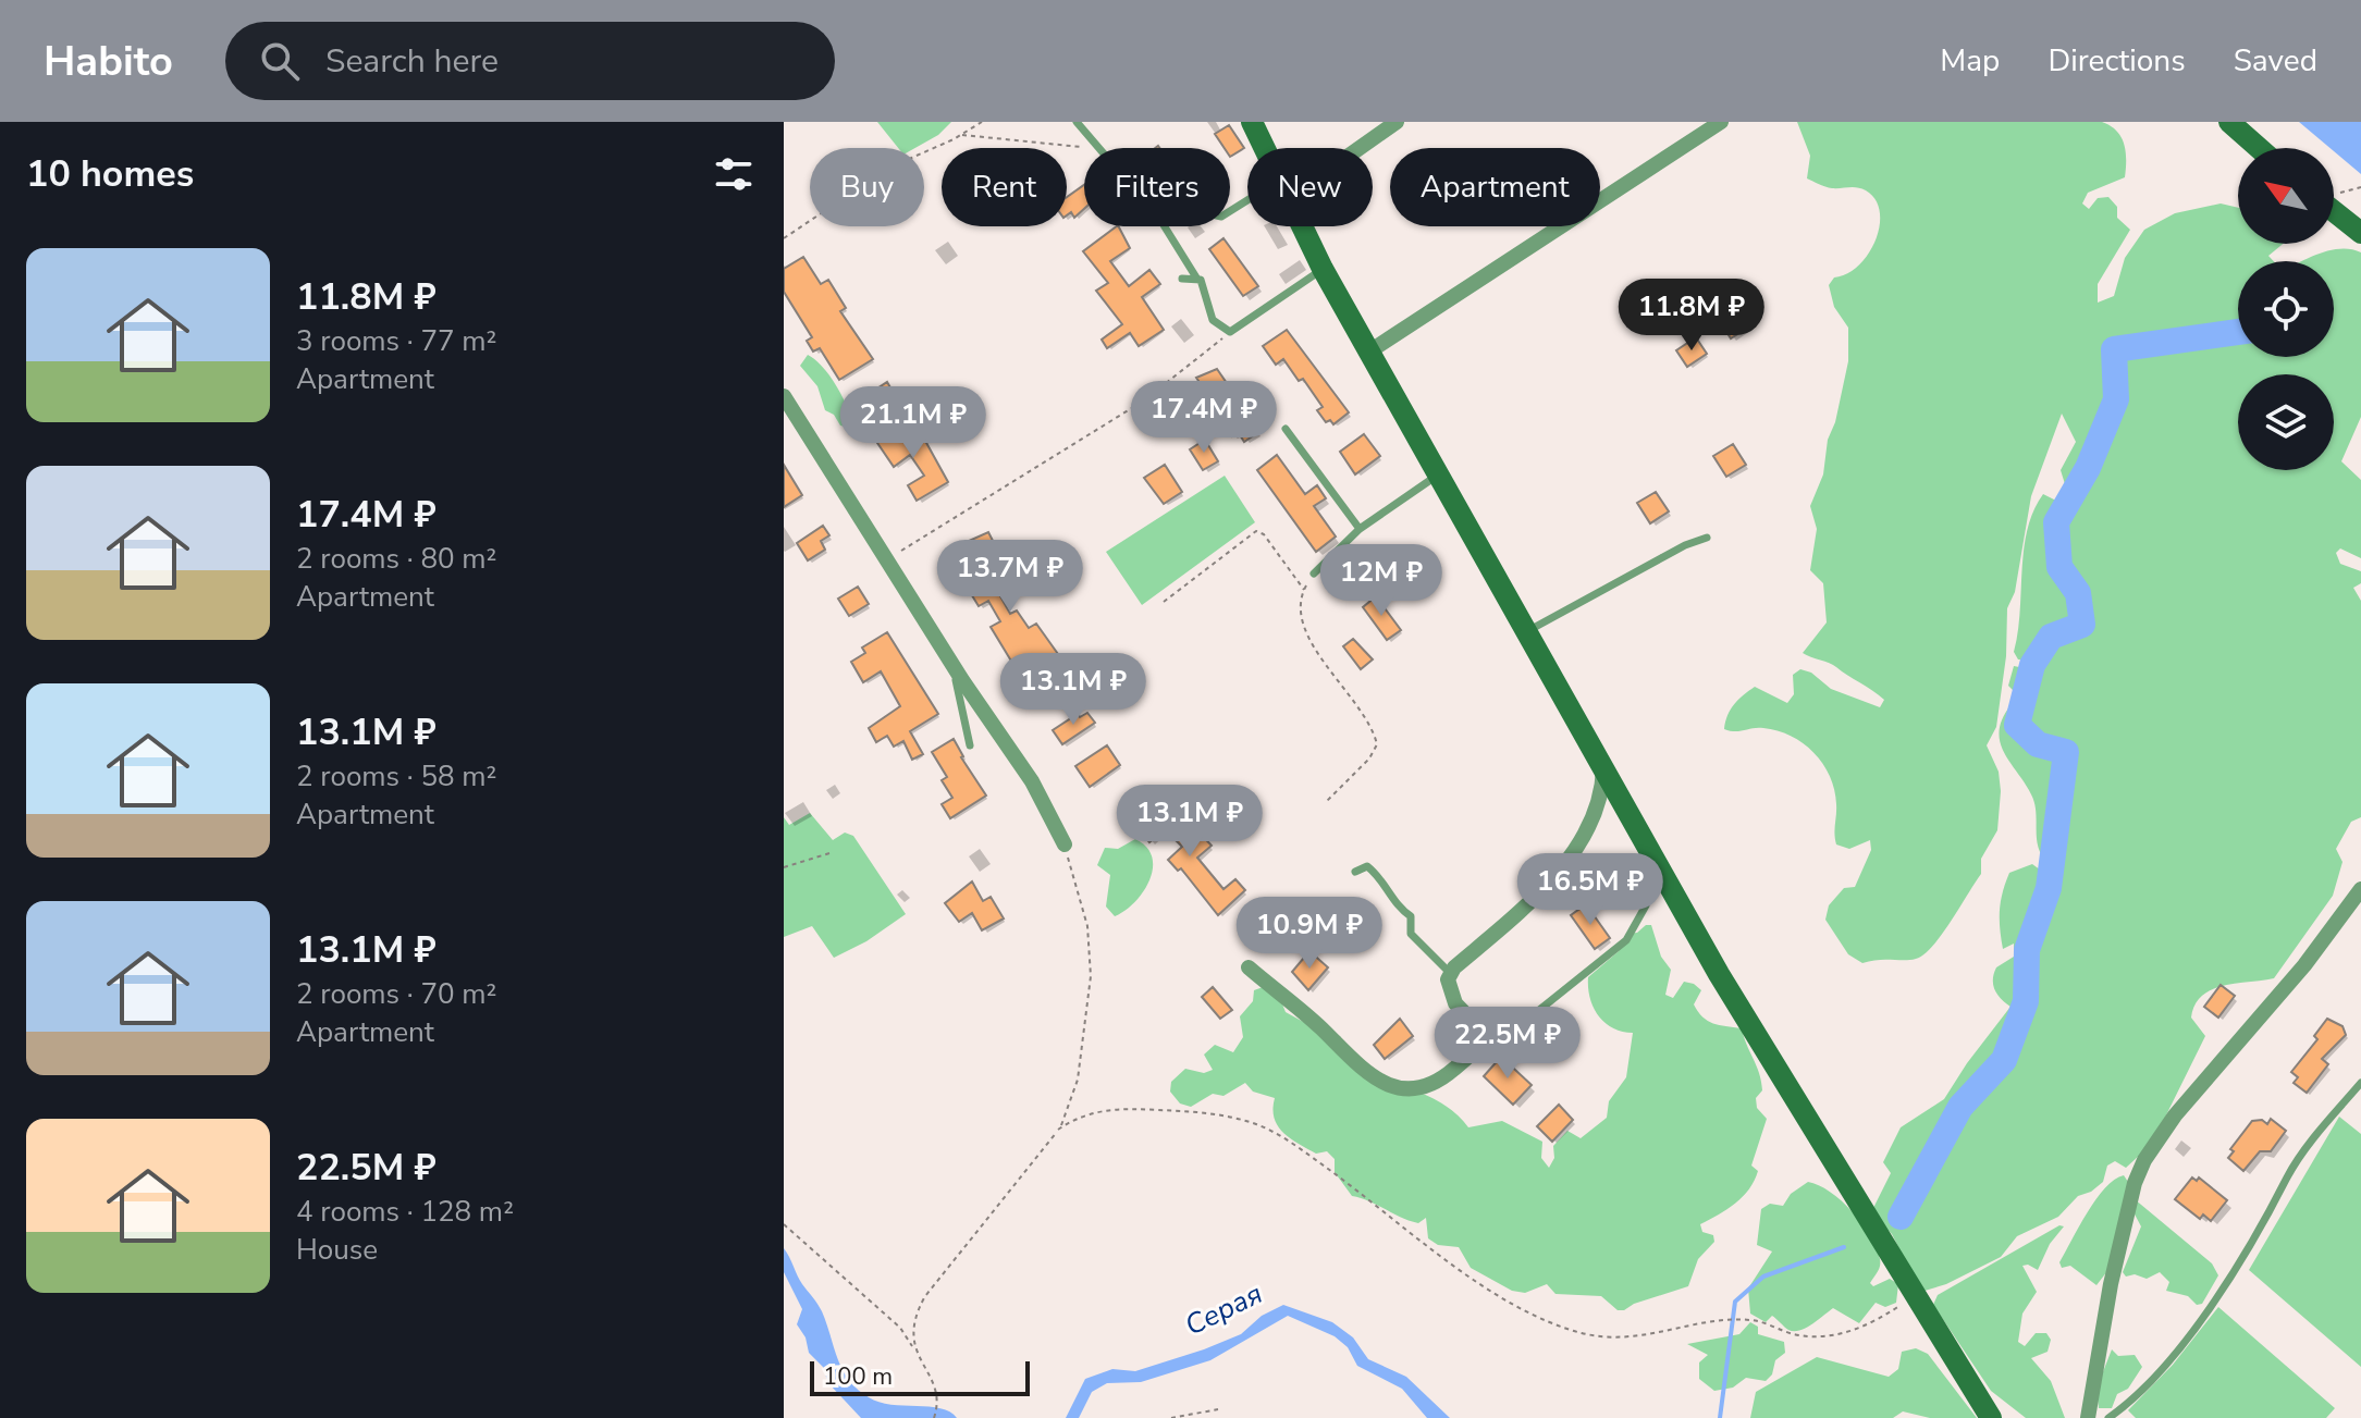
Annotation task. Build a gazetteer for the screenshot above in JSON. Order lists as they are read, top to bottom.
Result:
{
  "water": ["Серая"],
  "scale_bar": "100 m",
  "north": "top left",
  "page": {
    "header": "Habito",
    "search": "Search here",
    "nav": ["Map", "Directions", "Saved"],
    "heading": "10 homes",
    "chip": [
      "Buy",
      "Rent",
      "Filters",
      "New",
      "Apartment"
    ],
    "list": [
      {
        "name": "11.8M ₽",
        "note": "3 rooms · 77 m² · Apartment"
      },
      {
        "name": "17.4M ₽",
        "note": "2 rooms · 80 m² · Apartment"
      },
      {
        "name": "13.1M ₽",
        "note": "2 rooms · 58 m² · Apartment"
      },
      {
        "name": "13.1M ₽",
        "note": "2 rooms · 70 m² · Apartment"
      },
      {
        "name": "22.5M ₽",
        "note": "4 rooms · 128 m² · House"
      }
    ],
    "price": [
      "11.8M ₽",
      "17.4M ₽",
      "21.1M ₽",
      "13.7M ₽",
      "12M ₽",
      "13.1M ₽",
      "13.1M ₽",
      "16.5M ₽",
      "10.9M ₽",
      "22.5M ₽"
    ],
    "scale": "100 m"
  }
}
